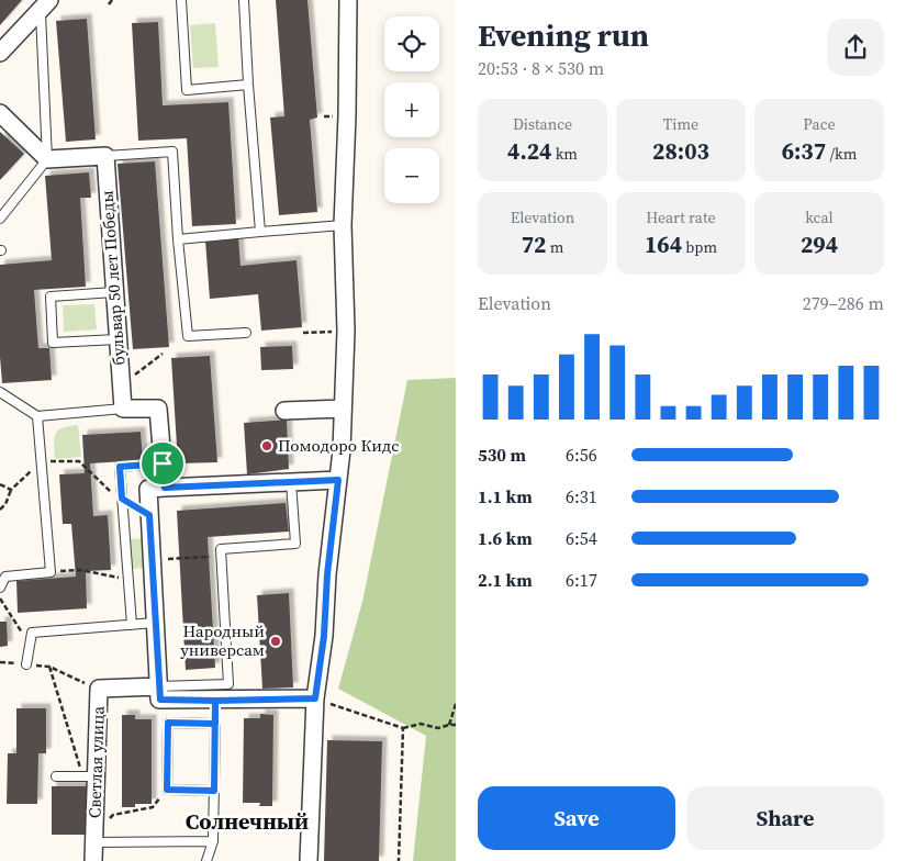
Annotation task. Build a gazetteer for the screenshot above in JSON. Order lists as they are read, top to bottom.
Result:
{
  "streets": {
    "street": ["бульвар 50 лет Победы", "Светлая улица"]
  },
  "districts": ["Солнечный"],
  "places": ["Помодоро Кидс", "Народный универсам"],
  "page": {
    "heading": ["Evening run", "20:53 · 8 × 530 m"],
    "map_buttons": ["+", "−"],
    "stats": [
      ["Distance", "4.24 km"],
      ["Time", "28:03"],
      ["Pace", "6:37 /km"],
      ["Elevation", "72 m"],
      ["Heart rate", "164 bpm"],
      ["kcal", "294"]
    ],
    "chart": ["Elevation", "279–286 m"],
    "list": [
      {
        "name": "530 m",
        "note": "6:56"
      },
      {
        "name": "1.1 km",
        "note": "6:31"
      },
      {
        "name": "1.6 km",
        "note": "6:54"
      },
      {
        "name": "2.1 km",
        "note": "6:17"
      }
    ],
    "buttons": ["Save", "Share"]
  }
}
